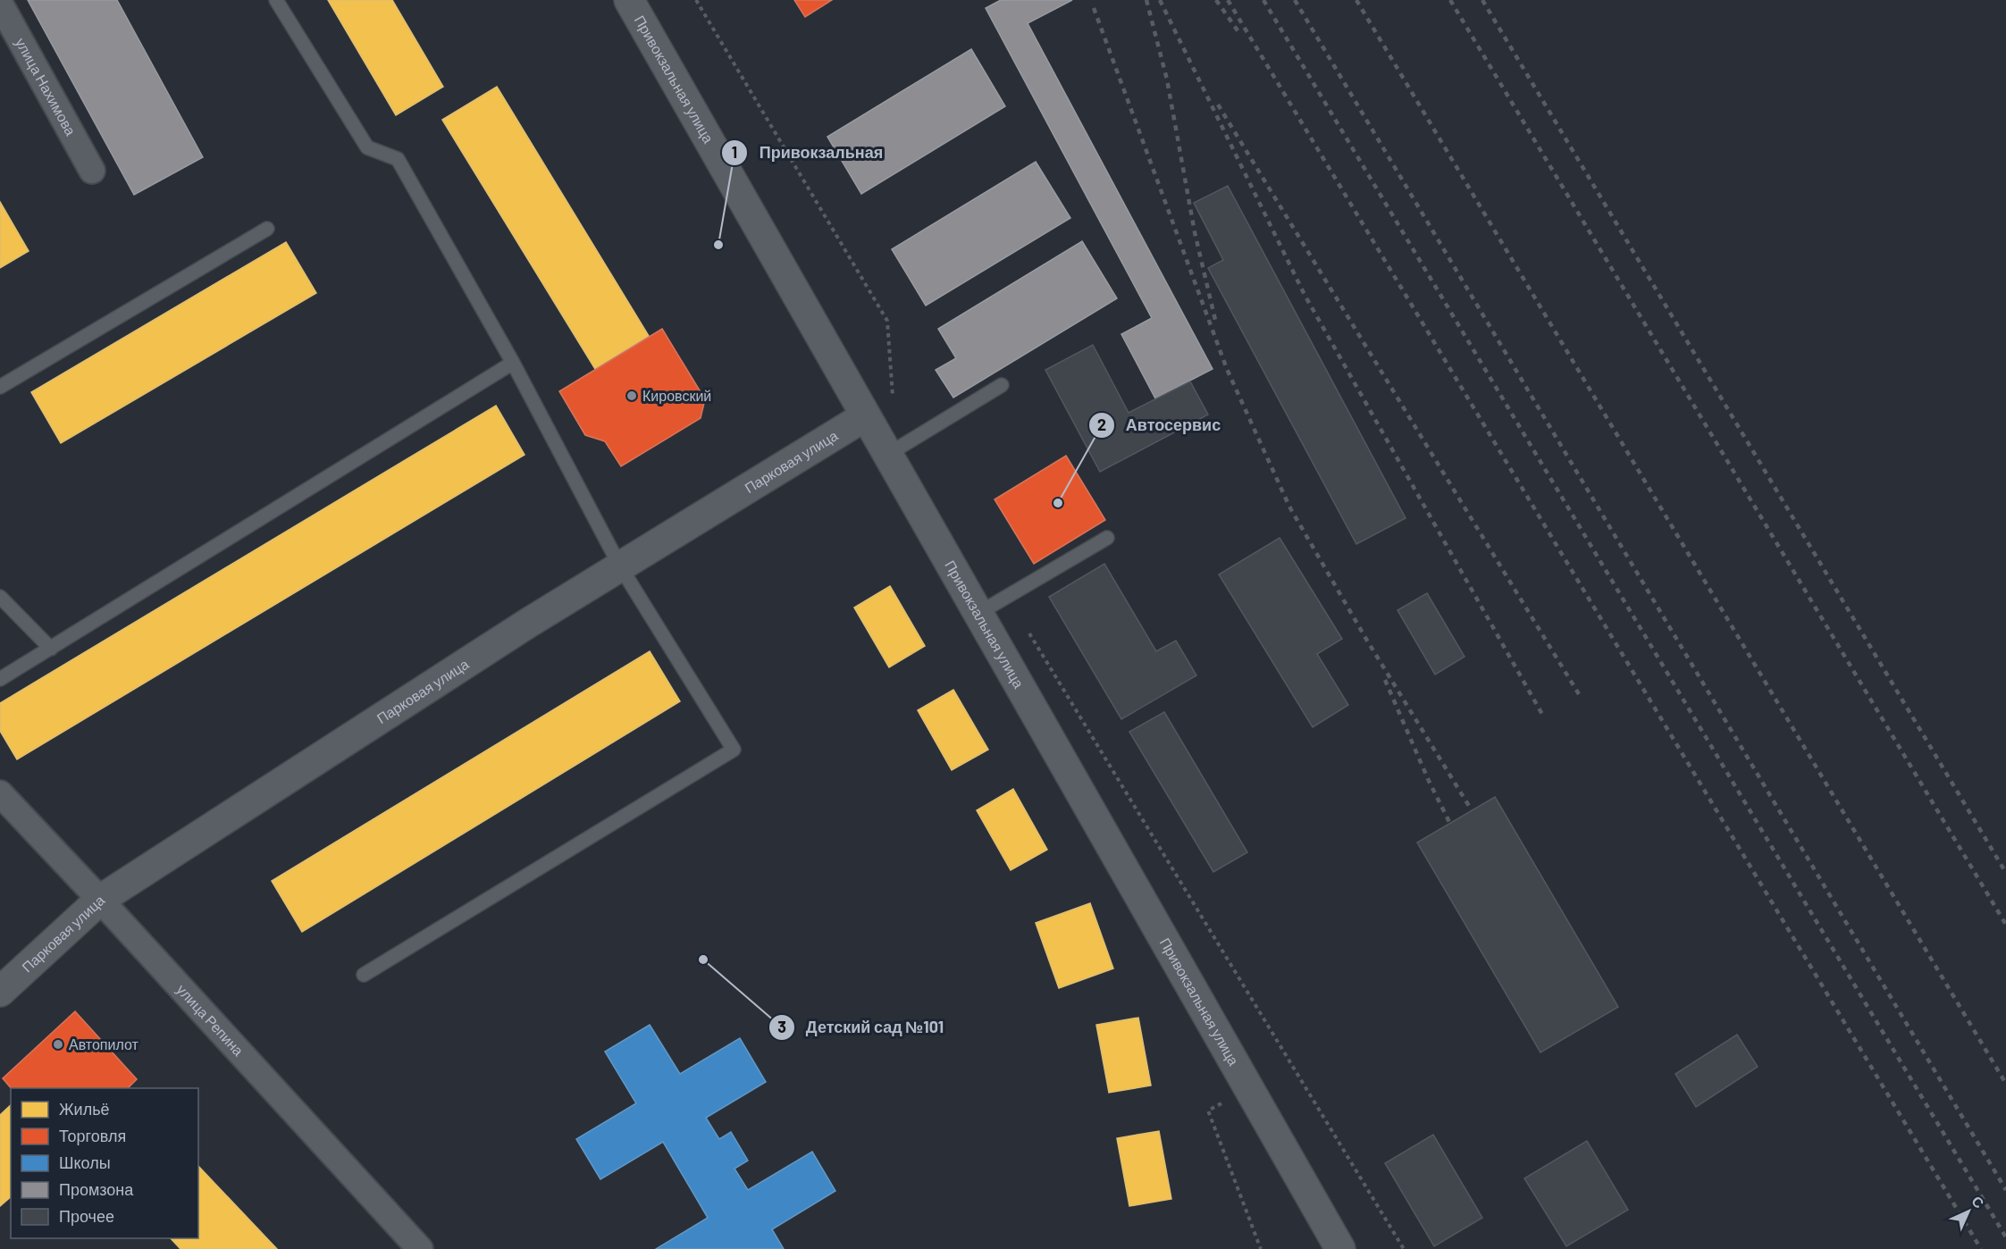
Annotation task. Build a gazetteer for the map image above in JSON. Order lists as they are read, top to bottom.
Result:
{
  "streets": {
    "street": [
      "Привокзальная улица",
      "улица Нахимова",
      "Парковая улица",
      "улица Репина"
    ]
  },
  "crossings": [
    ["Привокзальная улица", "Парковая улица"],
    ["Парковая улица", "улица Репина"]
  ],
  "places": [
    "Привокзальная",
    "Кировский",
    "Автосервис",
    "Детский сад №101",
    "Автопилот"
  ],
  "legend": [
    "Жильё",
    "Торговля",
    "Школы",
    "Промзона",
    "Прочее"
  ],
  "north": "top right"
}
